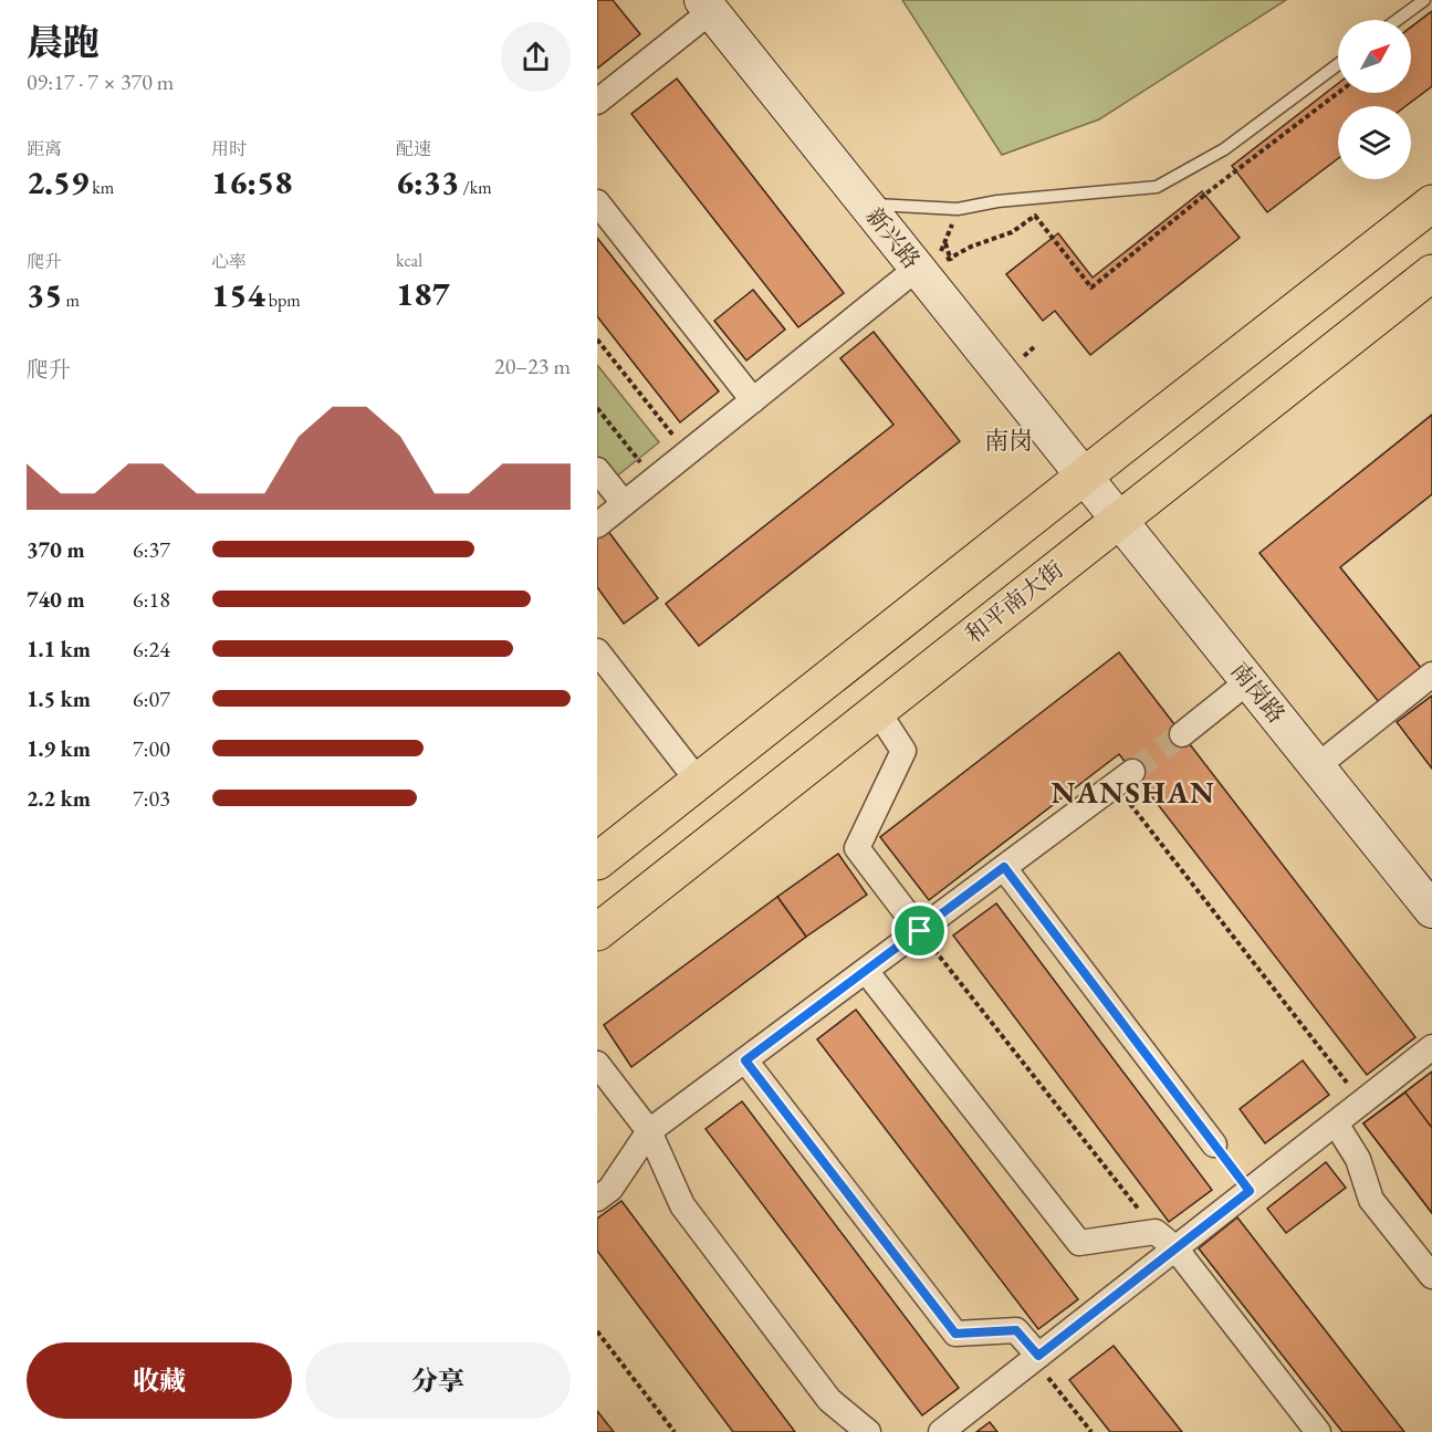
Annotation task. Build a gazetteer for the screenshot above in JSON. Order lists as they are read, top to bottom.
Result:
{
  "streets": {
    "main road": ["和平南大街"],
    "street": ["新兴路", "南岗路"]
  },
  "crossings": [
    ["新兴路", "南岗路"],
    ["和平南大街", "南岗路"]
  ],
  "districts": ["南岗", "NANSHAN"],
  "north": "top right",
  "page": {
    "heading": ["晨跑", "09:17 · 7 × 370 m"],
    "stats": [
      ["距离", "2.59 km"],
      ["用时", "16:58"],
      ["配速", "6:33 /km"],
      ["爬升", "35 m"],
      ["心率", "154 bpm"],
      ["kcal", "187"]
    ],
    "chart": ["爬升", "20–23 m"],
    "list": [
      {
        "name": "370 m",
        "note": "6:37"
      },
      {
        "name": "740 m",
        "note": "6:18"
      },
      {
        "name": "1.1 km",
        "note": "6:24"
      },
      {
        "name": "1.5 km",
        "note": "6:07"
      },
      {
        "name": "1.9 km",
        "note": "7:00"
      },
      {
        "name": "2.2 km",
        "note": "7:03"
      }
    ],
    "buttons": ["收藏", "分享"]
  }
}
